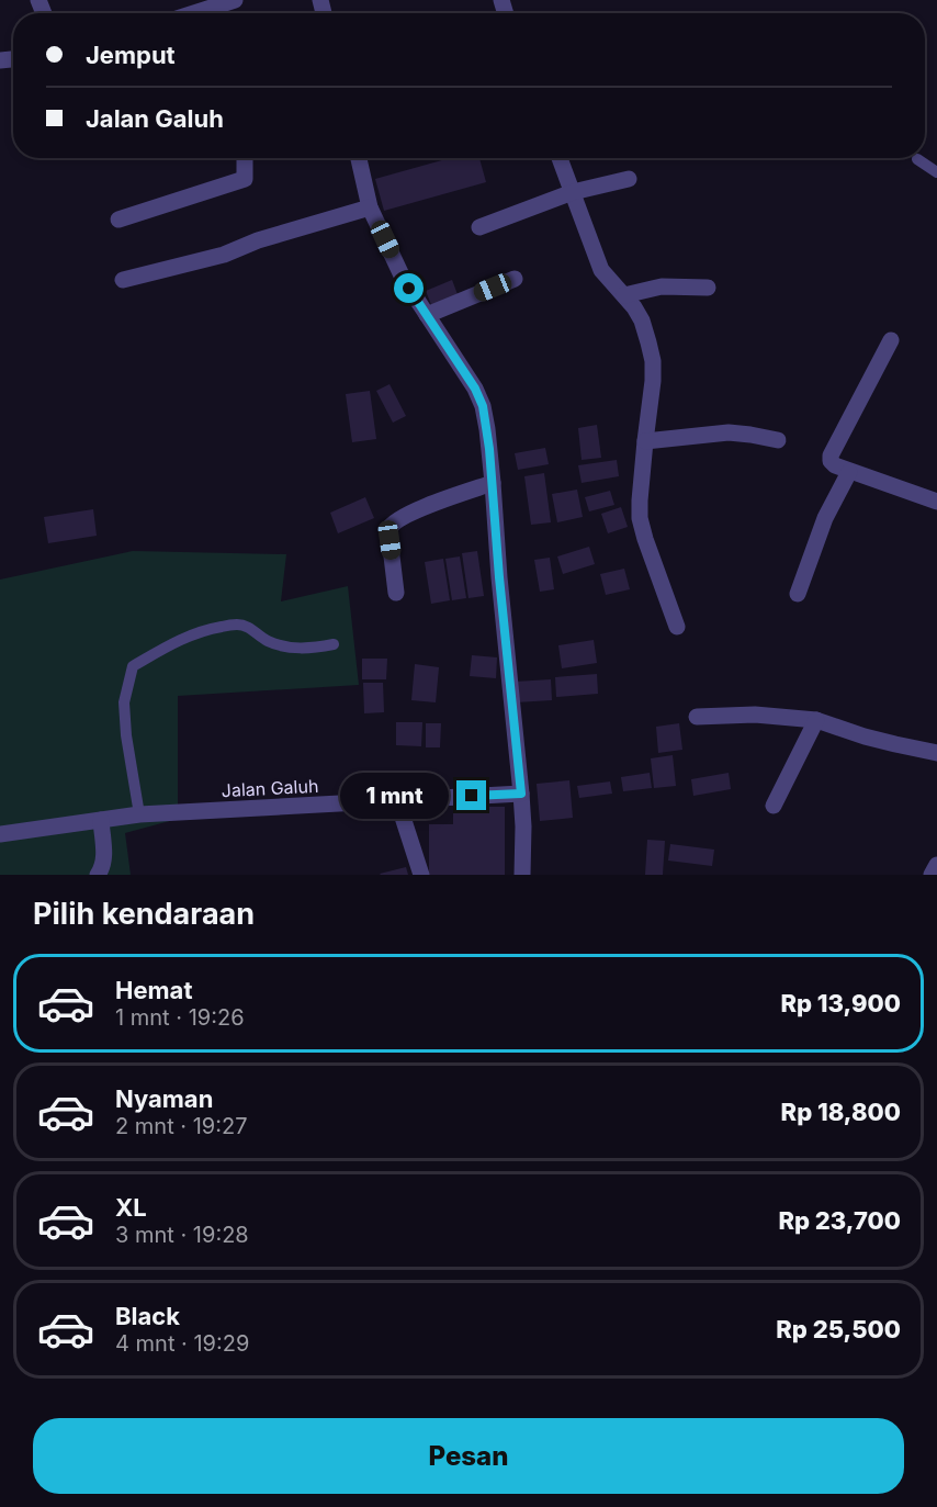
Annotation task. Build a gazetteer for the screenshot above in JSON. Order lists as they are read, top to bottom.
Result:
{
  "streets": {
    "street": ["Jalan Galuh"]
  },
  "page": {
    "banner": ["Jemput", "Jalan Galuh"],
    "bubble": "1 mnt",
    "heading": "Pilih kendaraan",
    "list": [
      {
        "name": "Hemat",
        "note": "1 mnt · 19:26",
        "value": "Rp 13,900"
      },
      {
        "name": "Nyaman",
        "note": "2 mnt · 19:27",
        "value": "Rp 18,800"
      },
      {
        "name": "XL",
        "note": "3 mnt · 19:28",
        "value": "Rp 23,700"
      },
      {
        "name": "Black",
        "note": "4 mnt · 19:29",
        "value": "Rp 25,500"
      }
    ],
    "buttons": "Pesan"
  }
}
